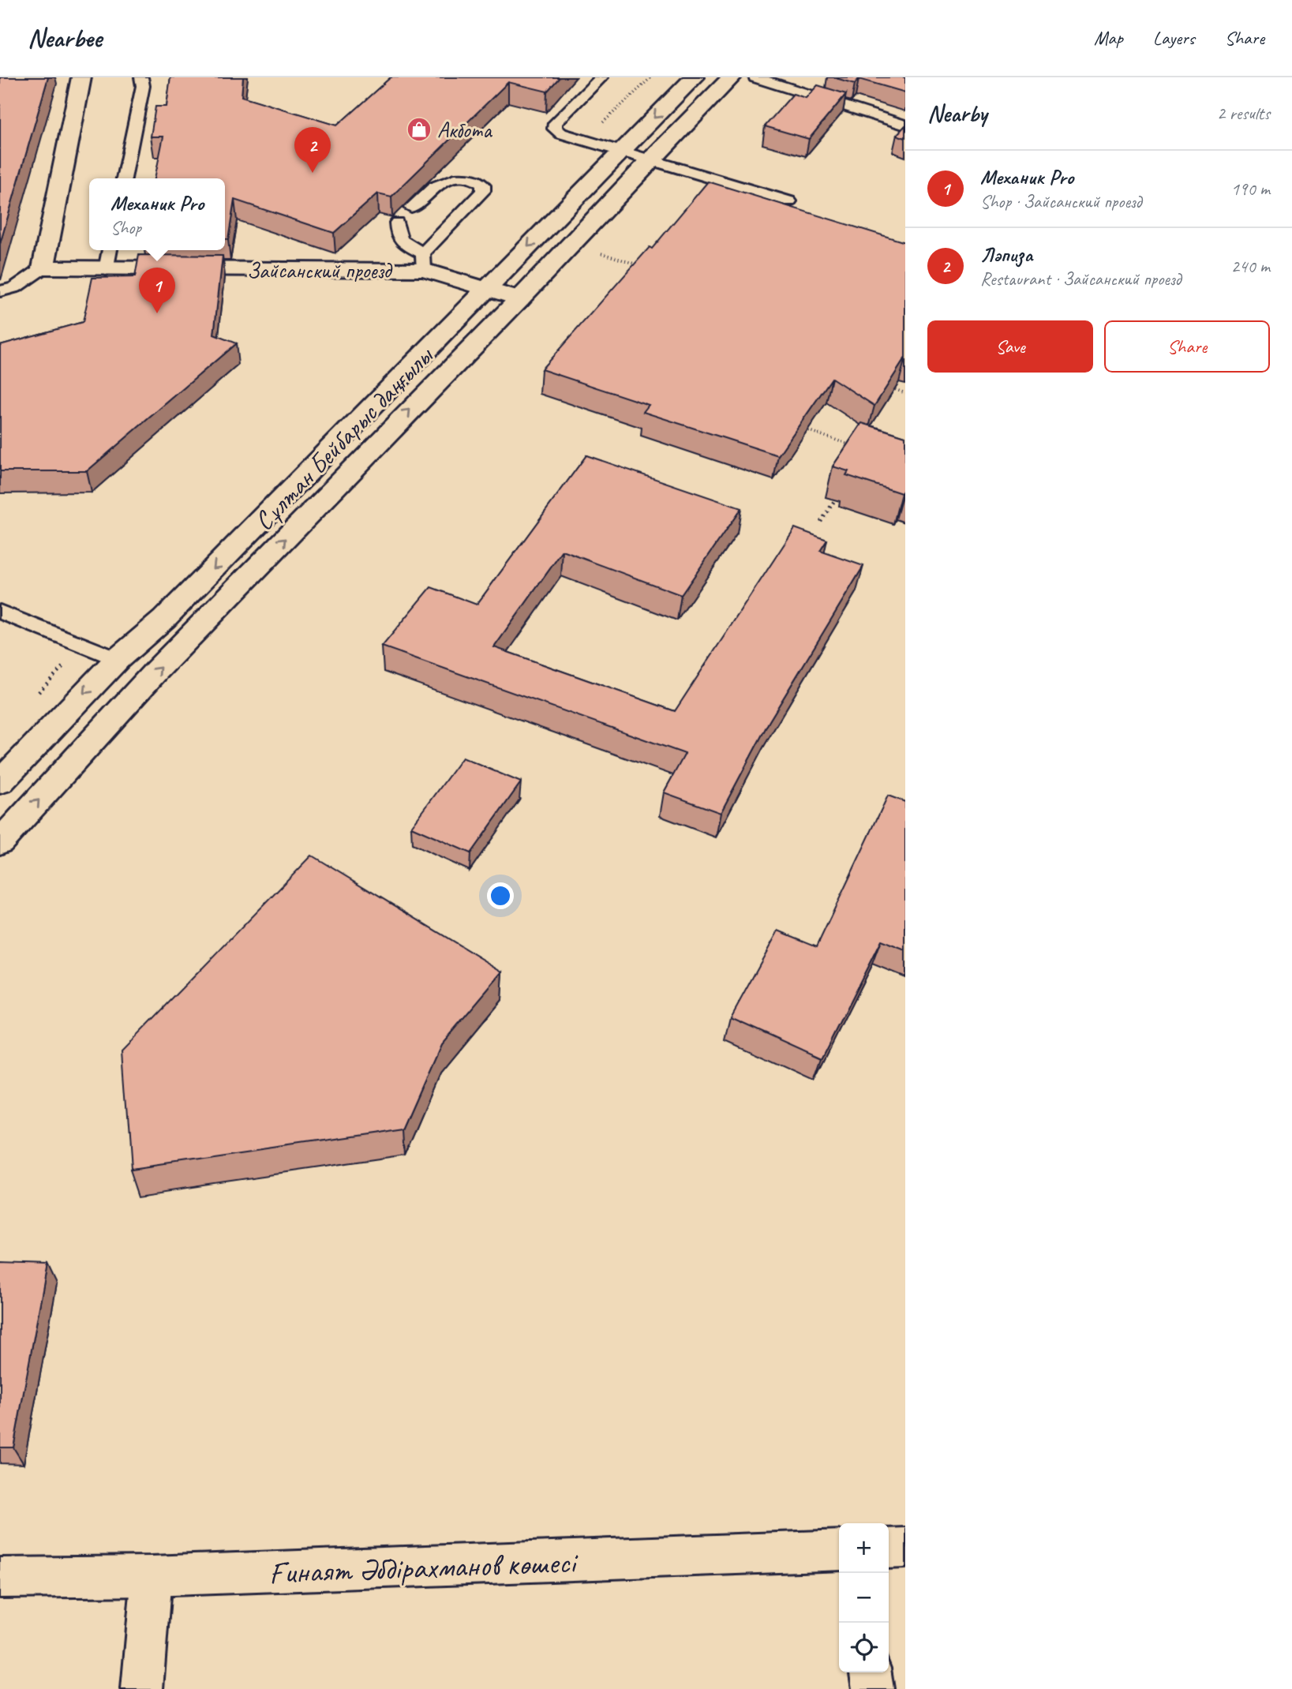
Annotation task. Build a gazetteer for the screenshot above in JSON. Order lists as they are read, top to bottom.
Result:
{
  "streets": {
    "main road": ["Зайсанский проезд", "Сұлтан Бейбарыс даңғылы", "Ғинаят Әбдірахманов көшесі"]
  },
  "crossings": [
    ["Зайсанский проезд", "Сұлтан Бейбарыс даңғылы"]
  ],
  "places": {
    "shop": ["Акбота"]
  },
  "page": {
    "header": "Nearbee",
    "nav": ["Map", "Layers", "Share"],
    "heading": ["Nearby", "2 results"],
    "pins": ["2", "1"],
    "list": [
      {
        "mark": "1",
        "name": "Механик Pro",
        "note": "Shop · Зайсанский проезд",
        "value": "190 m"
      },
      {
        "mark": "2",
        "name": "Ләпиза",
        "note": "Restaurant · Зайсанский проезд",
        "value": "240 m"
      }
    ],
    "popup": ["Механик Pro", "Shop"],
    "buttons": ["Save", "Share"],
    "map_buttons": ["+", "−"]
  }
}
